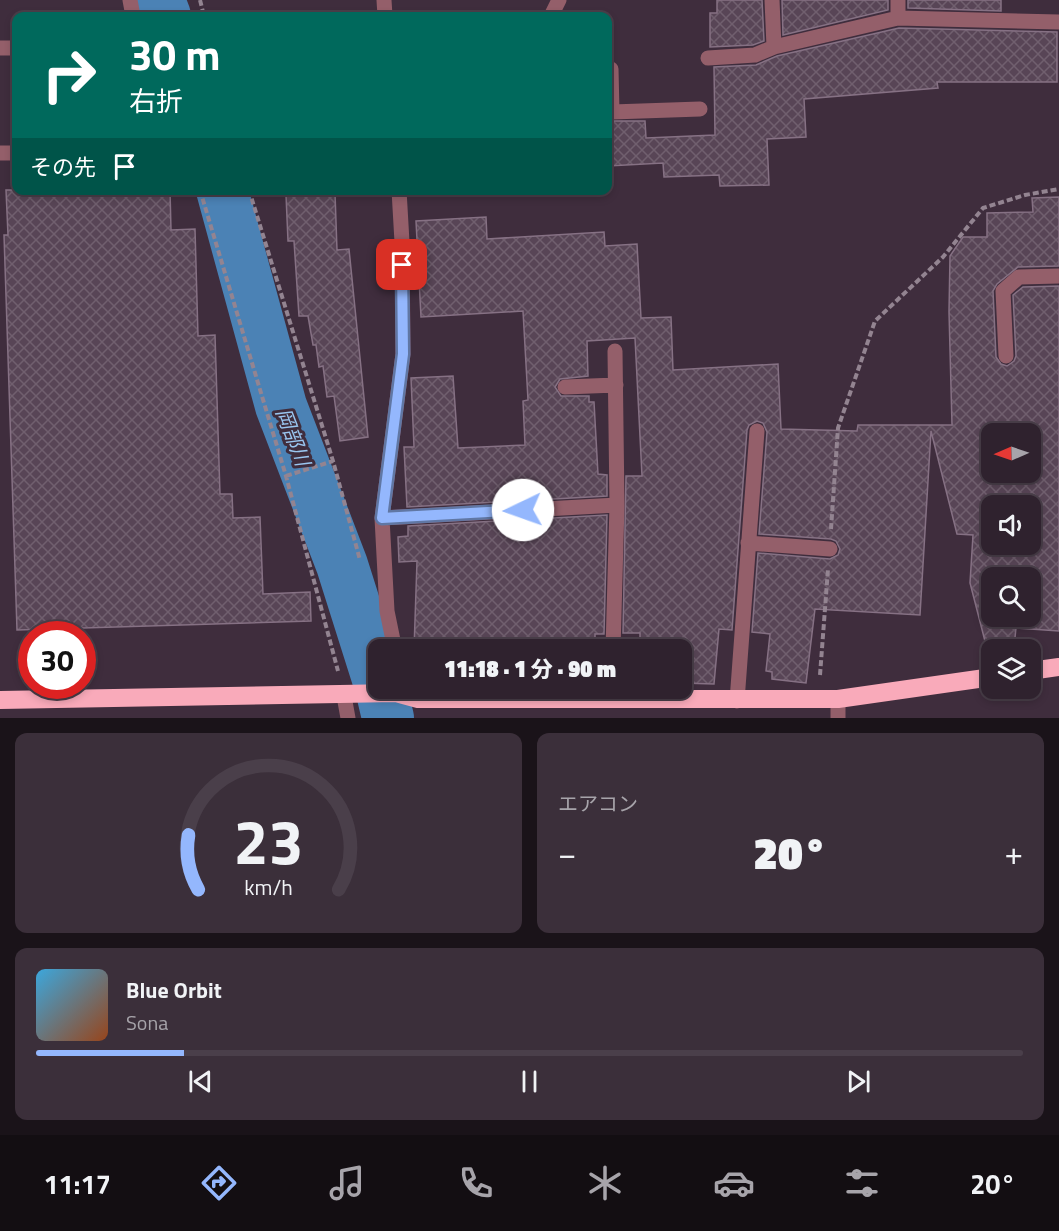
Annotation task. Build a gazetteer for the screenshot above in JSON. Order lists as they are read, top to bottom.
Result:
{
  "water": ["岡部川"],
  "north": "left",
  "page": {
    "turn": ["30 m", "右折"],
    "then": "その先",
    "limit": "30",
    "trip": "11:18 · 1 分 · 90 m",
    "tile": "エアコン",
    "heat": ["−", "20°", "+"],
    "song": ["Blue Orbit", "Sona"],
    "tabs": ["11:17", "20°"],
    "gauge": ["23", "km/h"]
  }
}
